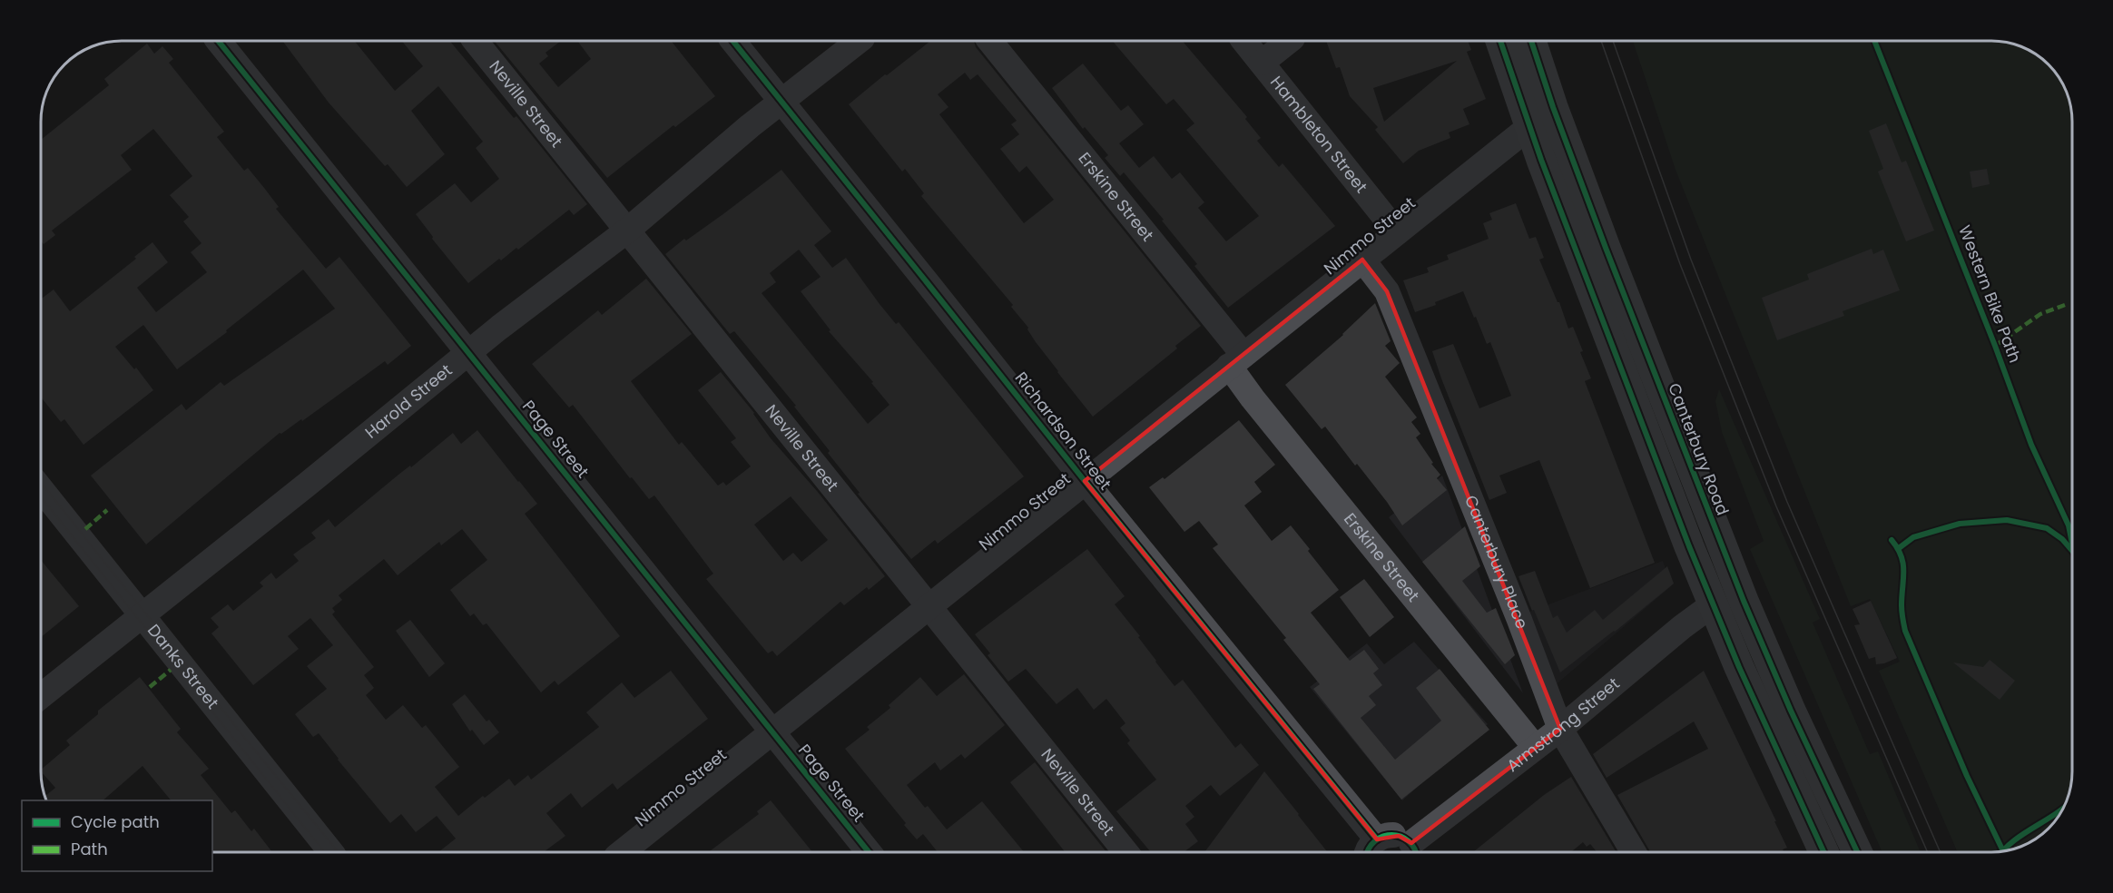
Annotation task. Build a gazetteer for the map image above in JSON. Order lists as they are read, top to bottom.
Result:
{
  "streets": {
    "main road": ["Canterbury Road"],
    "street": [
      "Neville Street",
      "Hambleton Street",
      "Erskine Street",
      "Nimmo Street",
      "Harold Street",
      "Richardson Street",
      "Page Street",
      "Canterbury Place",
      "Danks Street",
      "Armstrong Street"
    ],
    "cycle path": ["Western Bike Path"]
  },
  "crossings": [
    ["Neville Street", "Nimmo Street"],
    ["Neville Street", "Harold Street"],
    ["Hambleton Street", "Nimmo Street"],
    ["Erskine Street", "Nimmo Street"],
    ["Erskine Street", "Armstrong Street"],
    ["Nimmo Street", "Richardson Street"],
    ["Nimmo Street", "Page Street"],
    ["Nimmo Street", "Canterbury Road"],
    ["Nimmo Street", "Canterbury Place"],
    ["Harold Street", "Richardson Street"],
    ["Harold Street", "Page Street"],
    ["Harold Street", "Danks Street"],
    ["Canterbury Place", "Armstrong Street"]
  ],
  "legend": ["Cycle path", "Path"]
}
